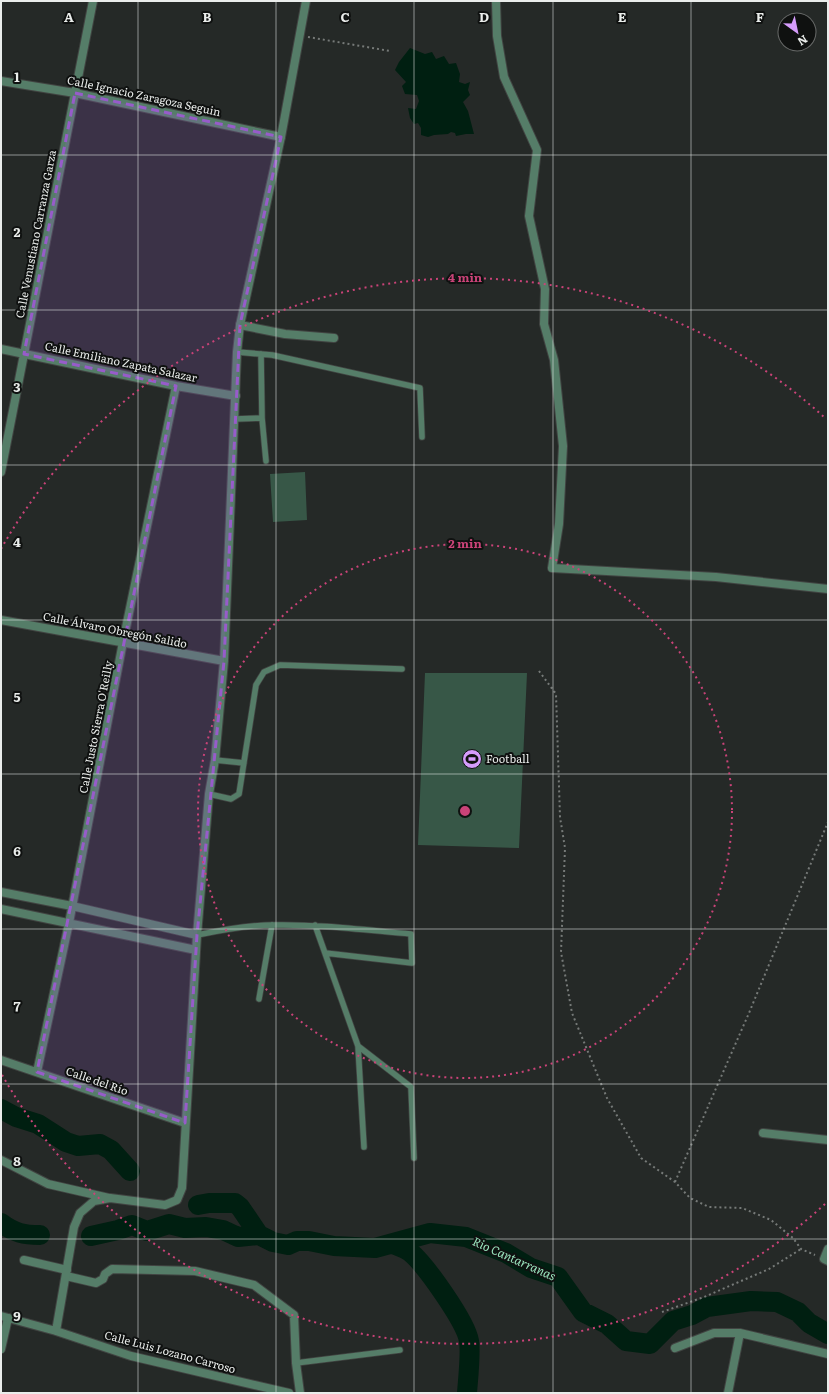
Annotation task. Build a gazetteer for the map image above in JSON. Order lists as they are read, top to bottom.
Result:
{
  "streets": {
    "street": [
      "Calle Ignacio Zaragoza Seguin",
      "Calle Venustiano Carranza Garza",
      "Calle Emiliano Zapata Salazar",
      "Calle Álvaro Obregón Salido",
      "Calle Justo Sierra O'Reilly",
      "Calle del Río",
      "Calle Luis Lozano Carroso"
    ]
  },
  "crossings": [
    ["Calle Ignacio Zaragoza Seguin", "Calle Venustiano Carranza Garza"],
    ["Calle Venustiano Carranza Garza", "Calle Emiliano Zapata Salazar"],
    ["Calle Emiliano Zapata Salazar", "Calle Justo Sierra O'Reilly"],
    ["Calle Álvaro Obregón Salido", "Calle Justo Sierra O'Reilly"],
    ["Calle Justo Sierra O'Reilly", "Calle del Río"]
  ],
  "water": ["Rio Cantarranas"],
  "places": {
    "sports": ["Football"]
  },
  "north": "bottom right",
  "grid": {
    "columns": [
      "A",
      "B",
      "C",
      "D",
      "E",
      "F"
    ],
    "rows": [
      "1",
      "2",
      "3",
      "4",
      "5",
      "6",
      "7",
      "8",
      "9"
    ]
  },
  "rings": ["4 min", "2 min"]
}
